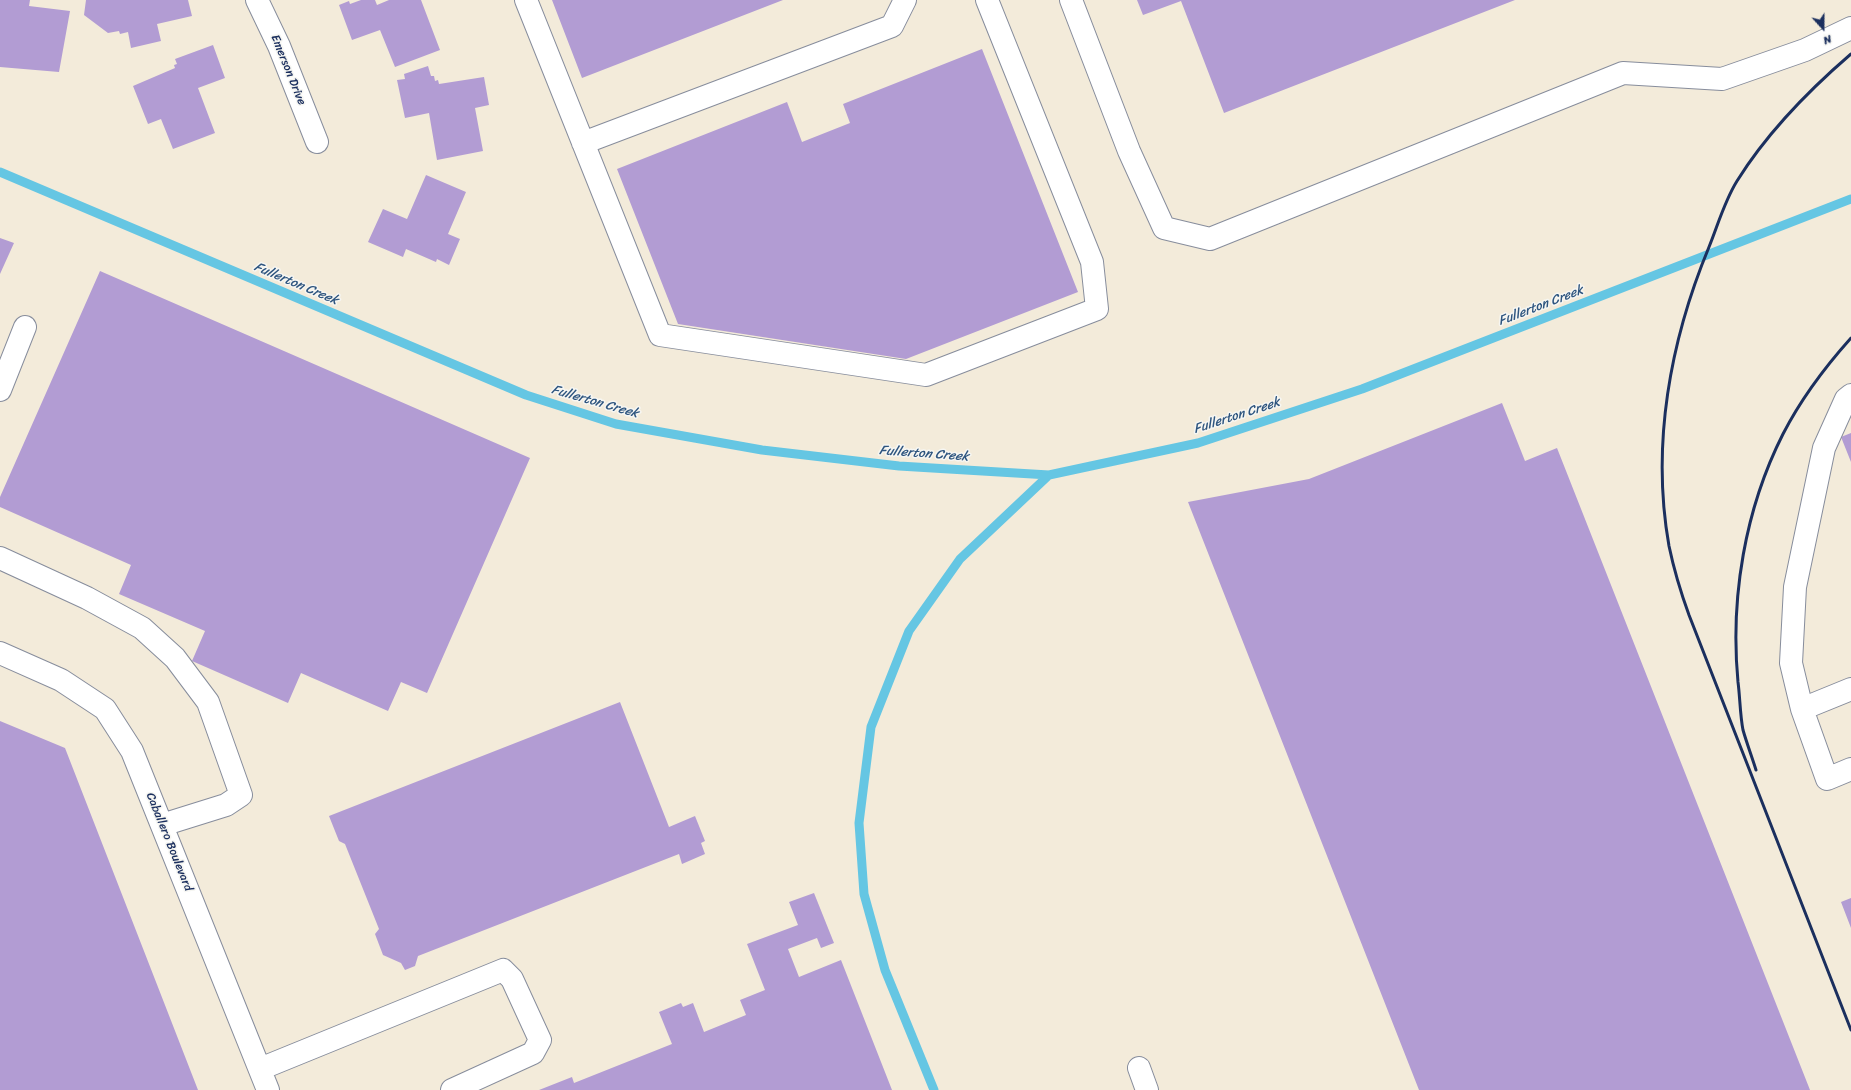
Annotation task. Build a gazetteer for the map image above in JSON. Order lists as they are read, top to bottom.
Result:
{
  "streets": {
    "street": ["Emerson Drive", "Caballero Boulevard"]
  },
  "water": ["Fullerton Creek"],
  "north": "bottom"
}
